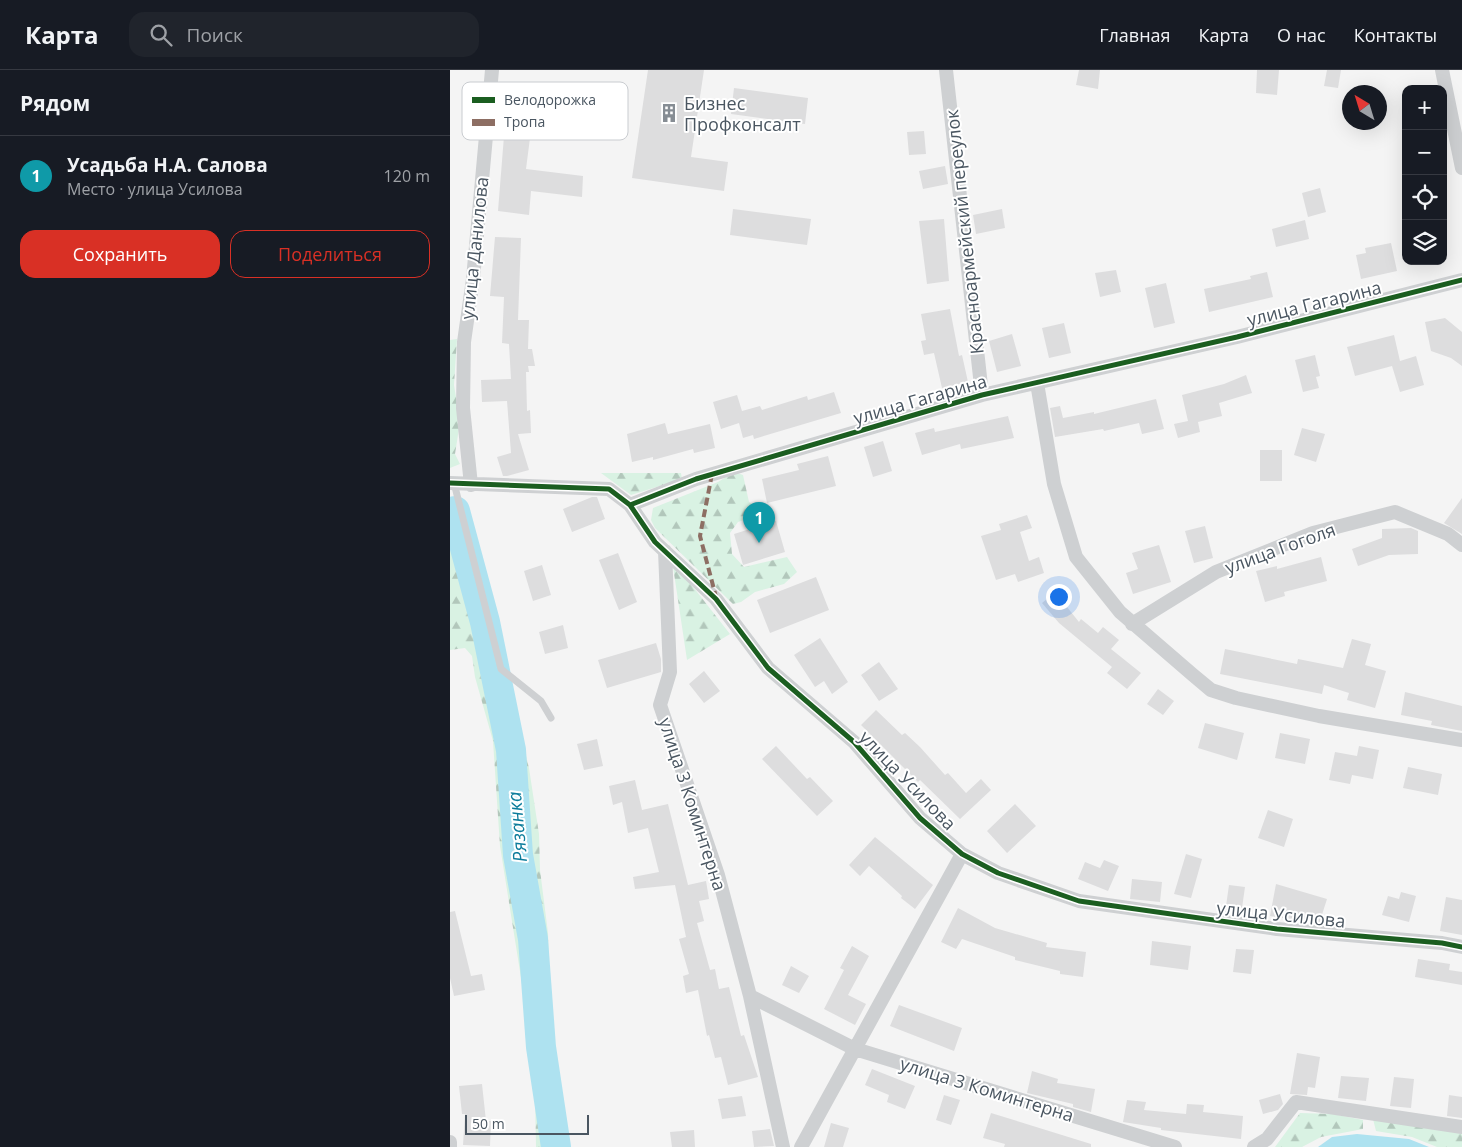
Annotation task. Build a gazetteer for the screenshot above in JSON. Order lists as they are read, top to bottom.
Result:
{
  "streets": {
    "street": [
      "Красноармейский переулок",
      "улица Данилова",
      "улица Гагарина",
      "улица Гоголя",
      "улица Усилова",
      "улица 3 Коминтерна"
    ]
  },
  "crossings": [
    ["Красноармейский переулок", "улица Гагарина"],
    ["улица Гагарина", "улица Усилова"],
    ["улица Усилова", "улица 3 Коминтерна"]
  ],
  "water": ["Рязанка"],
  "places": {
    "building": ["Бизнес Профконсалт"]
  },
  "legend": ["Велодорожка", "Тропа"],
  "scale_bar": "50 m",
  "north": "top left",
  "page": {
    "header": "Карта",
    "search": "Поиск",
    "nav": [
      "Главная",
      "Карта",
      "О нас",
      "Контакты"
    ],
    "heading": "Рядом",
    "map_buttons": ["+", "−"],
    "list": [
      {
        "mark": "1",
        "name": "Усадьба Н.А. Салова",
        "note": "Место · улица Усилова",
        "value": "120 m"
      }
    ],
    "buttons": ["Сохранить", "Поделиться"],
    "pins": "1",
    "scale": "50 m"
  }
}
